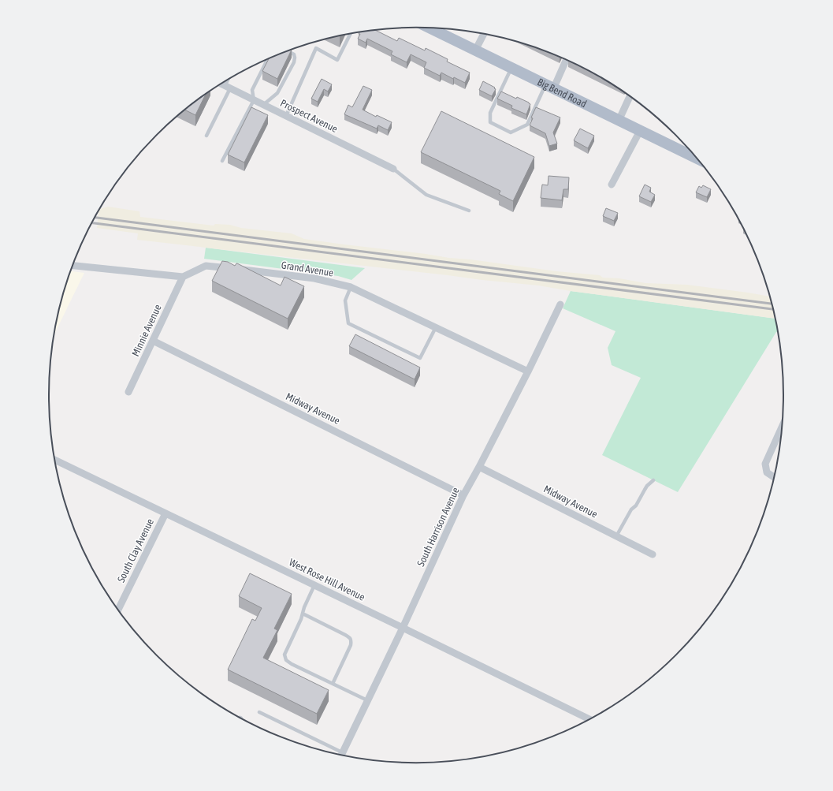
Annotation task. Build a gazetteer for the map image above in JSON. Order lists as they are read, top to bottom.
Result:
{
  "streets": {
    "main road": ["Big Bend Road"],
    "street": [
      "Prospect Avenue",
      "Grand Avenue",
      "Minnie Avenue",
      "Midway Avenue",
      "South Harrison Avenue",
      "South Clay Avenue",
      "West Rose Hill Avenue"
    ]
  },
  "crossings": [
    ["Grand Avenue", "Minnie Avenue"],
    ["Grand Avenue", "South Harrison Avenue"],
    ["Minnie Avenue", "Midway Avenue"],
    ["Midway Avenue", "South Harrison Avenue"],
    ["South Harrison Avenue", "West Rose Hill Avenue"],
    ["South Clay Avenue", "West Rose Hill Avenue"]
  ]
}
